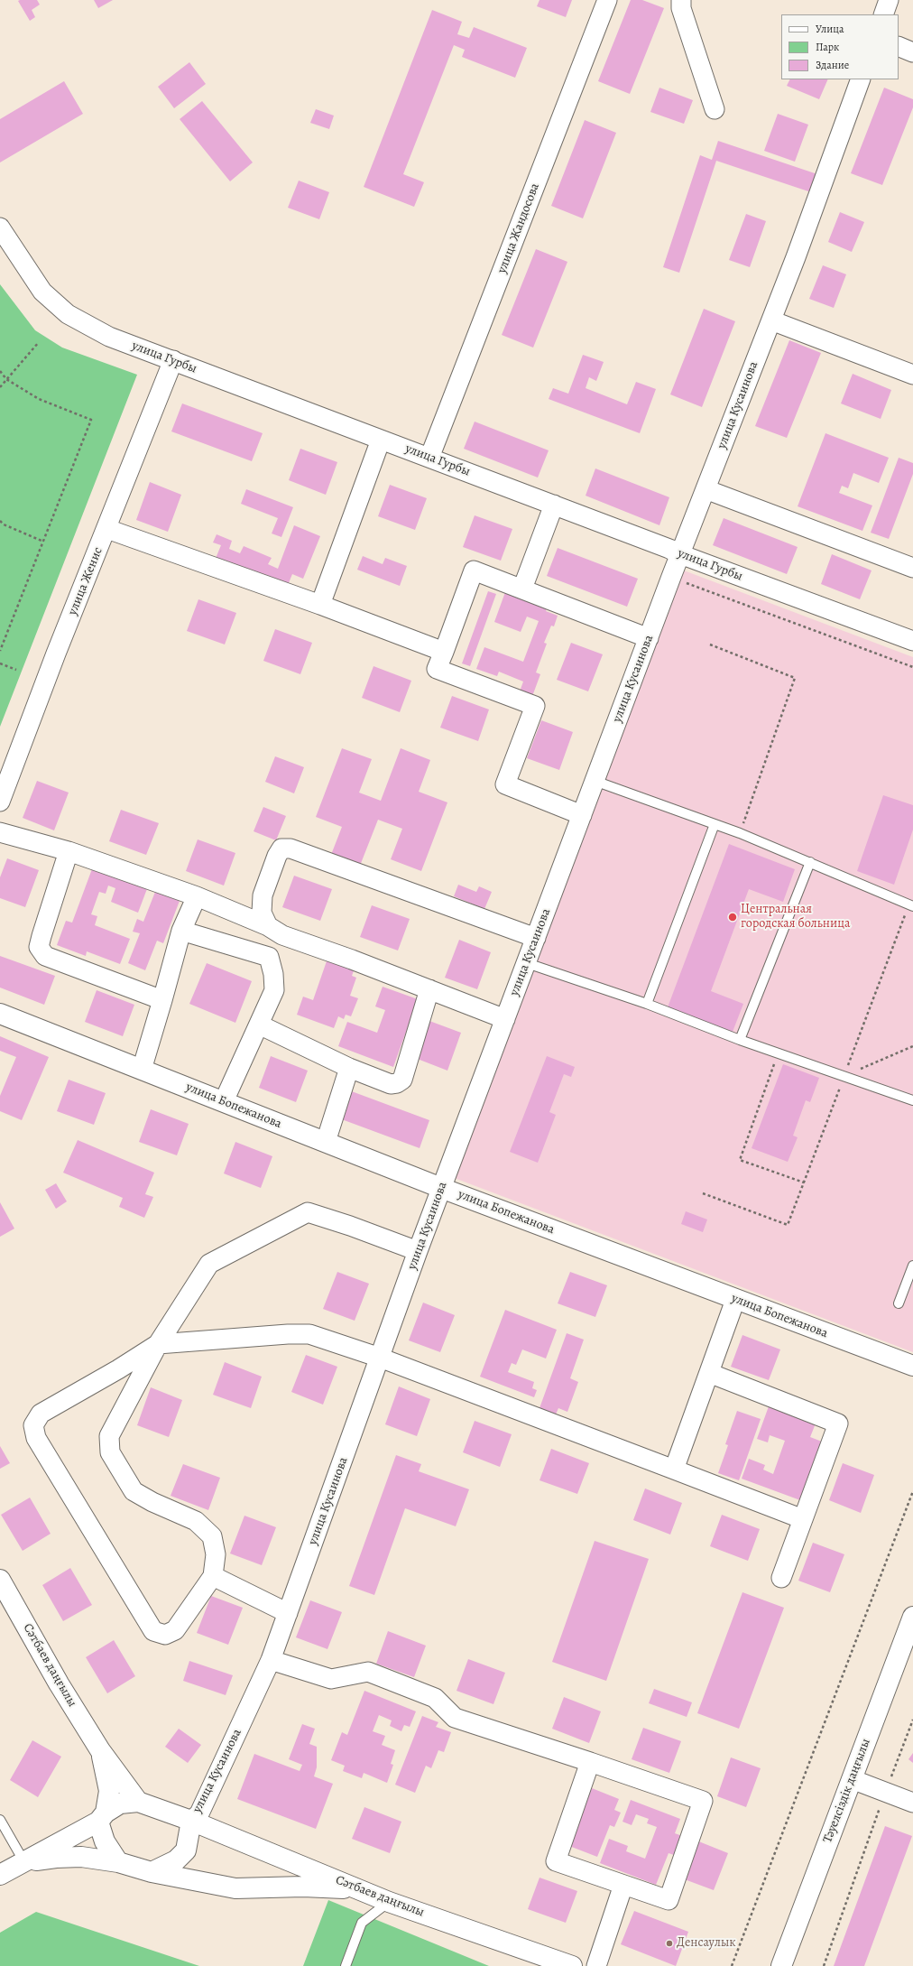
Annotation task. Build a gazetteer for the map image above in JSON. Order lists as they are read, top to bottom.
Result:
{
  "streets": {
    "street": [
      "улица Жандосова",
      "улица Гурбы",
      "улица Кусаинова",
      "улица Женис",
      "улица Бопежанова",
      "Сәтбаев даңғылы",
      "Тәуелсіздік даңғылы"
    ]
  },
  "crossings": [
    ["улица Жандосова", "улица Гурбы"],
    ["улица Гурбы", "улица Кусаинова"],
    ["улица Гурбы", "улица Женис"],
    ["улица Кусаинова", "улица Бопежанова"],
    ["улица Кусаинова", "Сәтбаев даңғылы"]
  ],
  "places": ["Центральная городская больница", "Денсаулык"],
  "legend": ["Улица", "Парк", "Здание"]
}
